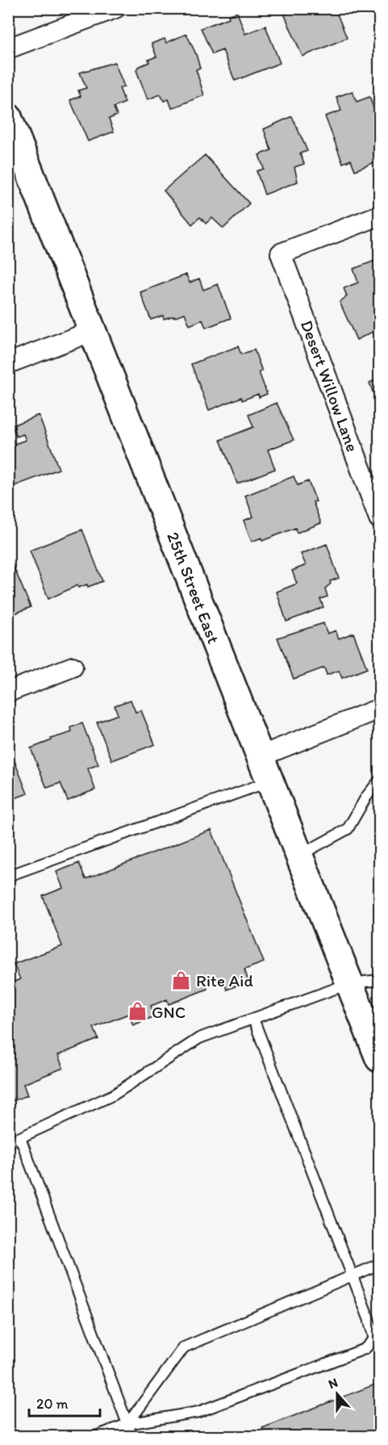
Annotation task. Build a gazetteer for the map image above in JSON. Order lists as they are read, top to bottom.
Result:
{
  "streets": {
    "main road": ["25th Street East"],
    "street": ["Desert Willow Lane"]
  },
  "places": {
    "shop": ["Rite Aid", "GNC"]
  },
  "scale_bar": "20 m",
  "north": "top"
}
